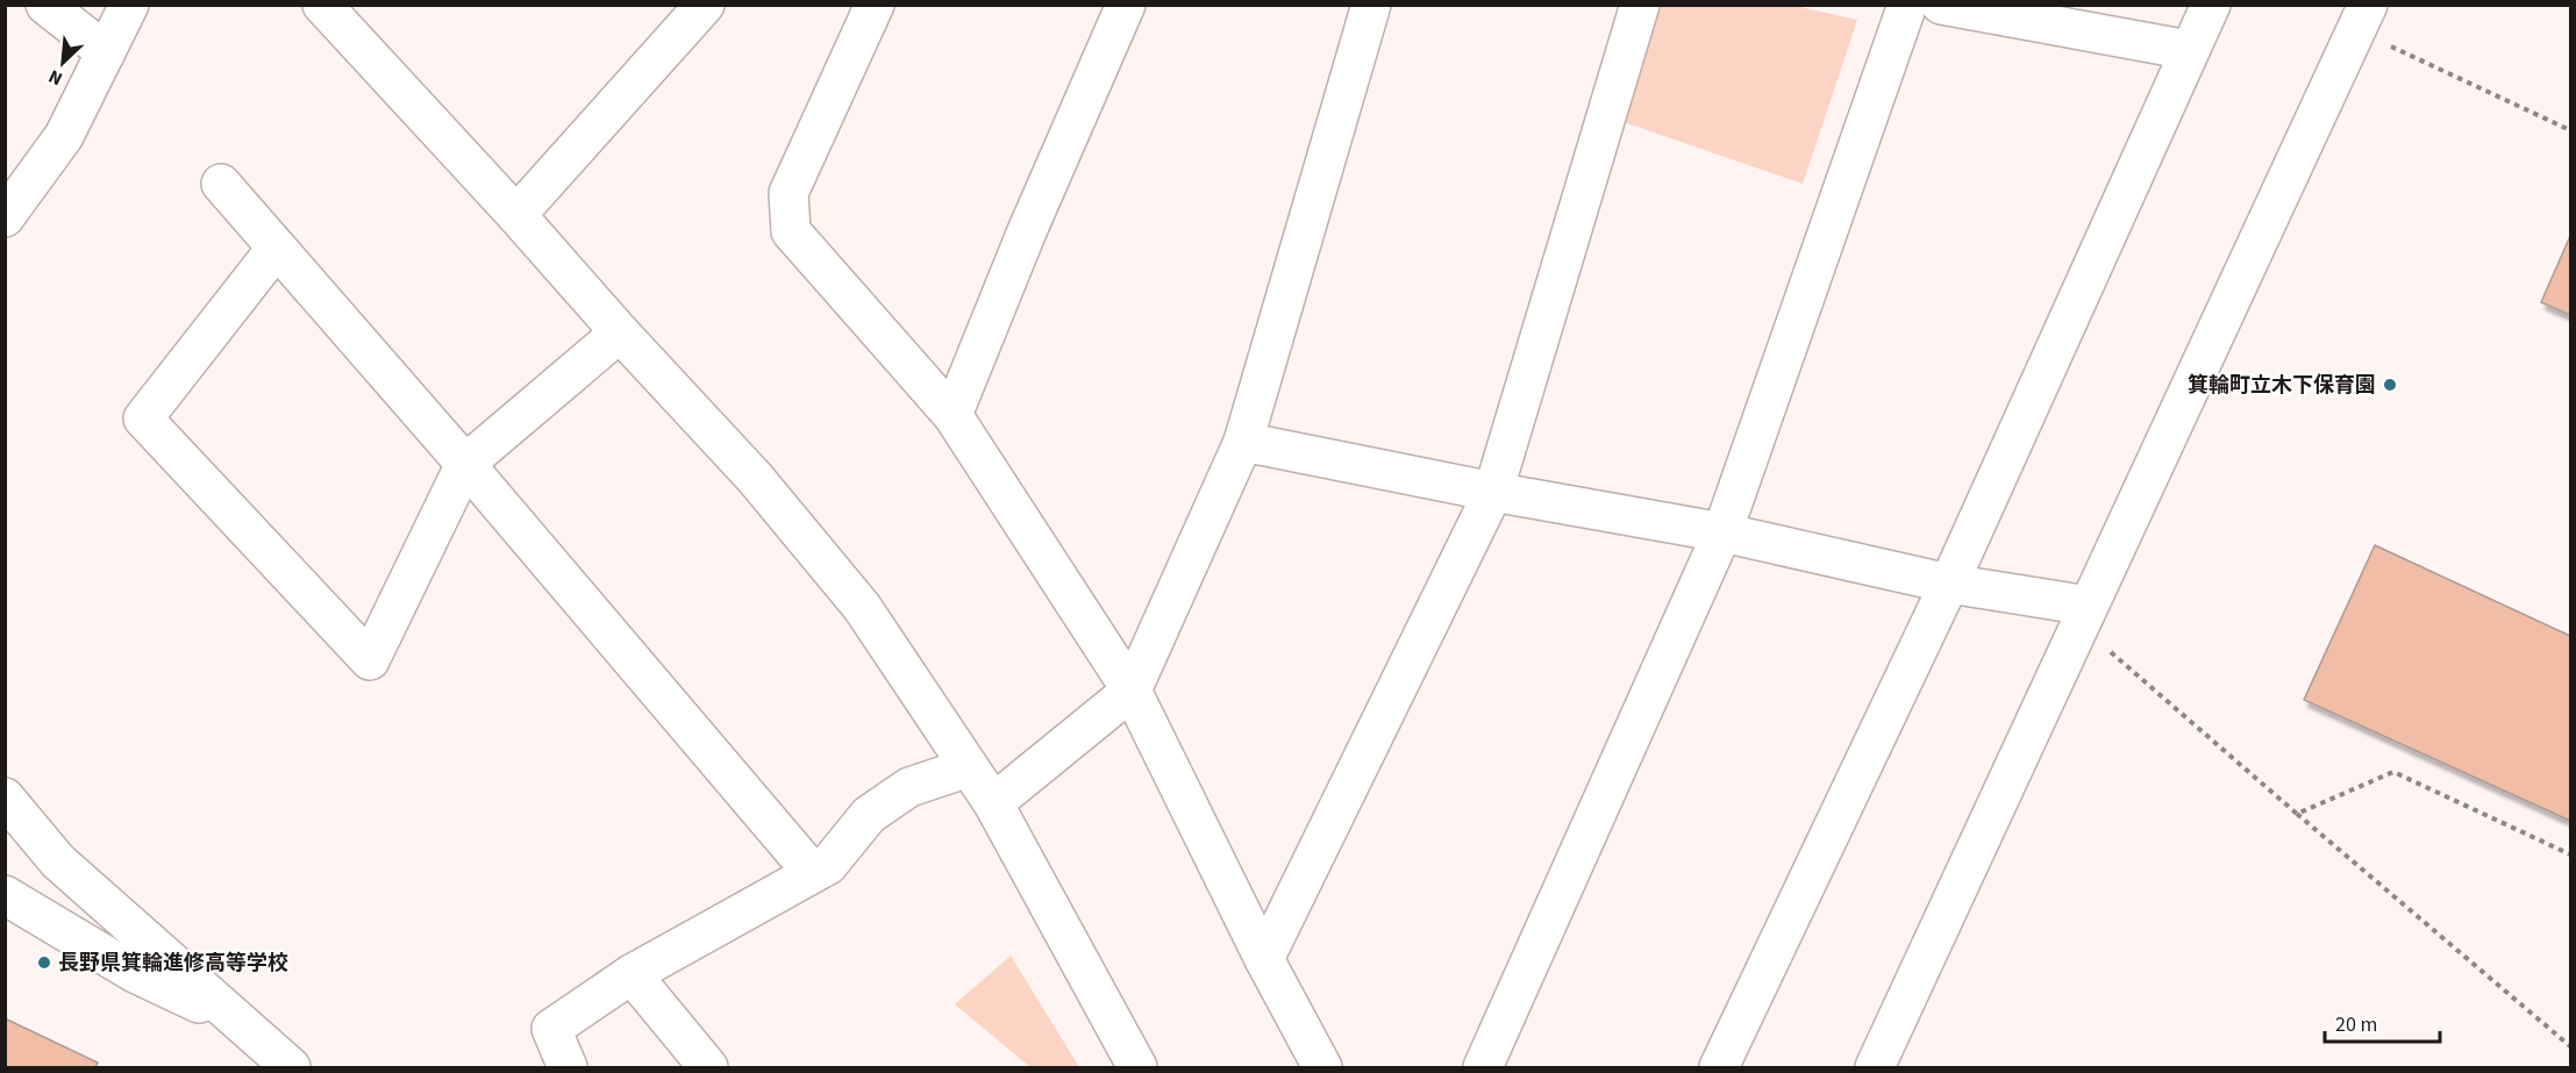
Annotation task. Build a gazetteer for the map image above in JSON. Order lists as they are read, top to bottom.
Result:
{
  "places": ["箕輪町立木下保育園", "長野県箕輪進修高等学校"],
  "scale_bar": "20 m",
  "north": "bottom left"
}
